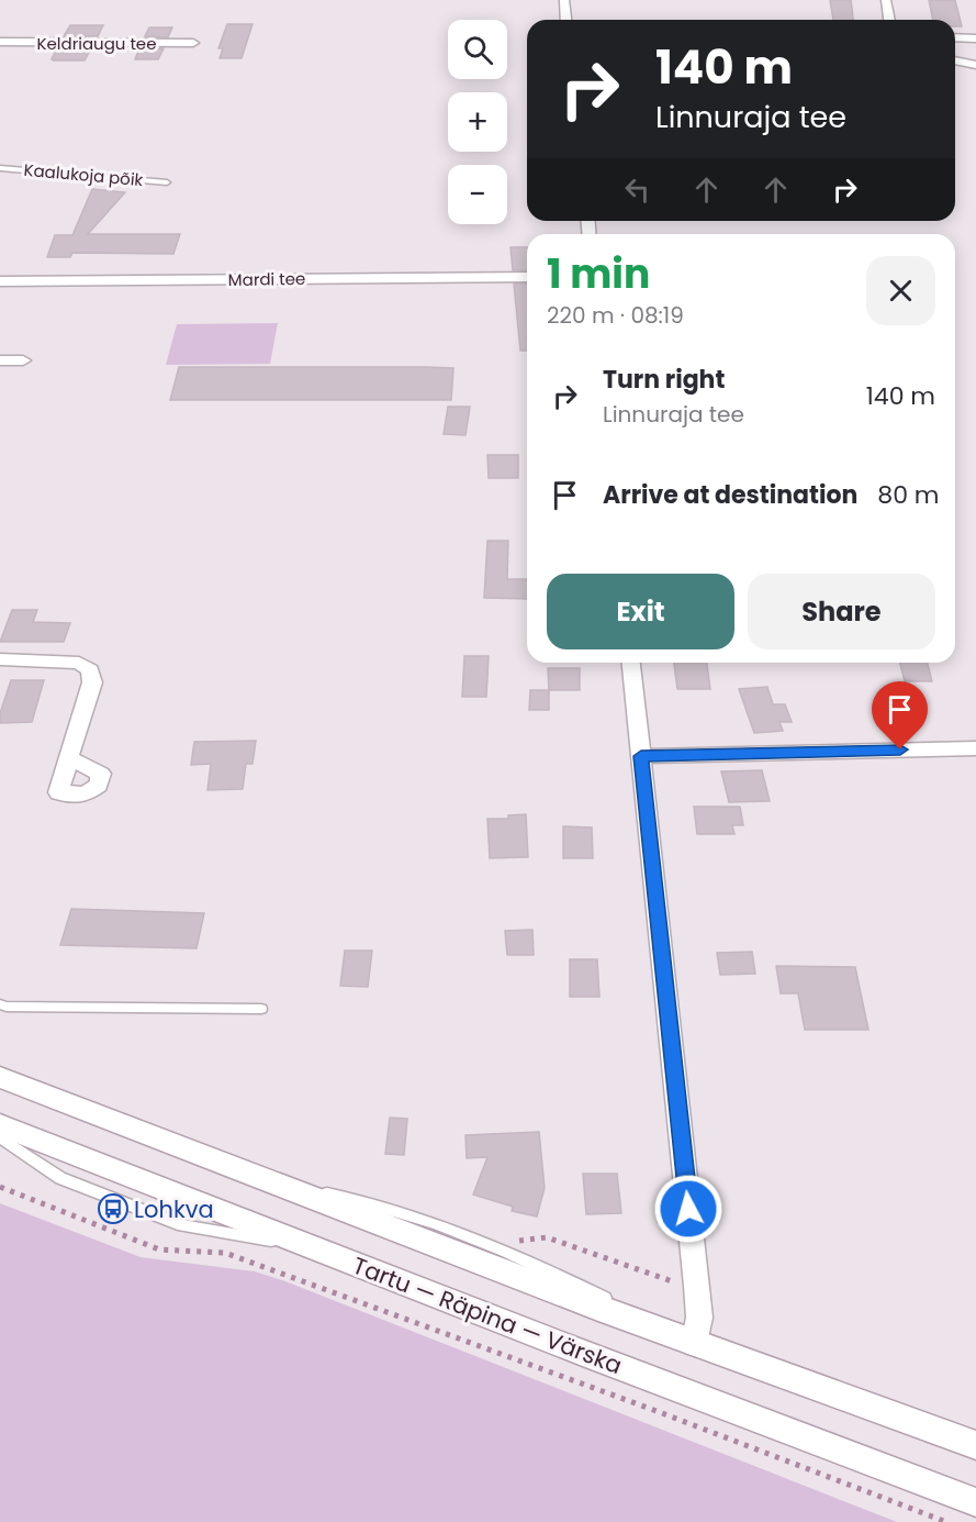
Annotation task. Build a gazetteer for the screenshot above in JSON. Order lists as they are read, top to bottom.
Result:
{
  "streets": {
    "street": ["Keldriaugu tee", "Mardi tee", "Tartu — Räpina — Värska"],
    "lane": ["Kaalukoja põik"]
  },
  "places": {
    "bus stop": ["Lohkva"]
  },
  "page": {
    "map_buttons": ["+", "−"],
    "turn": ["140 m", "Linnuraja tee"],
    "heading": ["1 min", "220 m · 08:19"],
    "list": [
      {
        "name": "Turn right",
        "note": "Linnuraja tee",
        "value": "140 m"
      },
      {
        "name": "Arrive at destination",
        "value": "80 m"
      }
    ],
    "buttons": ["Exit", "Share"]
  }
}
